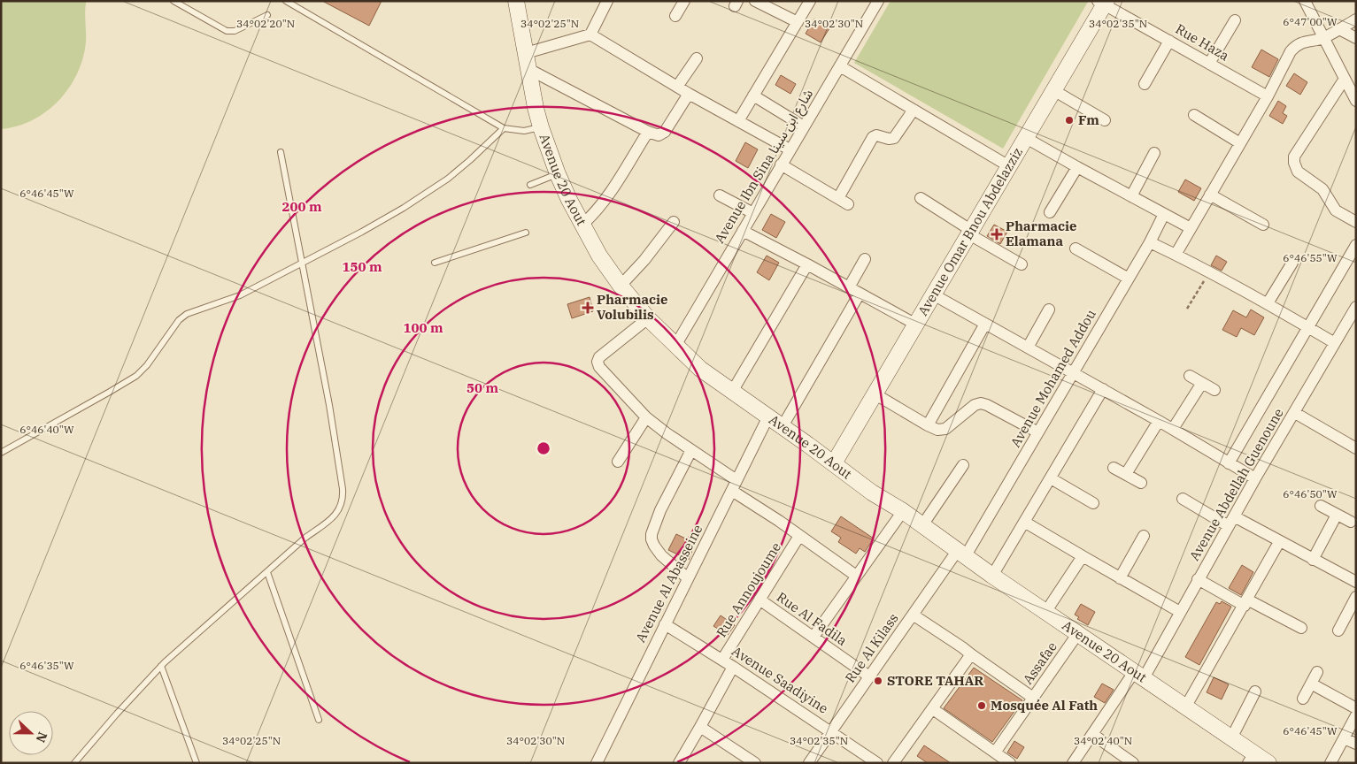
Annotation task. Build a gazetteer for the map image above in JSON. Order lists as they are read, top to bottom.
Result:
{
  "streets": {
    "street": [
      "Rue Haza",
      "Avenue Ibn Sina شارع ابن سينا",
      "Avenue 20 Aout",
      "Avenue Omar Bnou Abdelazziz",
      "Avenue Mohamed Addou",
      "Avenue Abdellah Guenoune",
      "Avenue Al Abasseine",
      "Rue Annoujoume",
      "Rue Al Fadila",
      "Rue Al Kilass",
      "Assafae",
      "Avenue Saadiyine"
    ]
  },
  "crossings": [
    ["Rue Haza", "Avenue Omar Bnou Abdelazziz"],
    ["Avenue Ibn Sina شارع ابن سينا", "Avenue 20 Aout"],
    ["Avenue 20 Aout", "Avenue Omar Bnou Abdelazziz"],
    ["Avenue 20 Aout", "Avenue Mohamed Addou"],
    ["Avenue 20 Aout", "Avenue Abdellah Guenoune"],
    ["Avenue 20 Aout", "Avenue Al Abasseine"],
    ["Avenue 20 Aout", "Rue Al Kilass"],
    ["Avenue 20 Aout", "Assafae"],
    ["Avenue Mohamed Addou", "Rue Al Kilass"],
    ["Avenue Al Abasseine", "Avenue Saadiyine"],
    ["Rue Annoujoume", "Rue Al Fadila"],
    ["Rue Annoujoume", "Avenue Saadiyine"],
    ["Rue Al Fadila", "Rue Al Kilass"],
    ["Rue Al Kilass", "Avenue Saadiyine"]
  ],
  "places": {
    "other": ["Fm", "STORE TAHAR", "Mosquée Al Fath"],
    "health": ["Pharmacie Elamana", "Pharmacie Volubilis"]
  },
  "north": "right",
  "coordinates": [
    "6°47'00\"W",
    "34°02'20\"N",
    "34°02'25\"N",
    "34°02'30\"N",
    "34°02'35\"N",
    "6°46'45\"W",
    "6°46'55\"W",
    "6°46'40\"W",
    "6°46'50\"W",
    "6°46'35\"W",
    "34°02'40\"N"
  ],
  "rings": [
    "200 m",
    "150 m",
    "100 m",
    "50 m"
  ]
}
